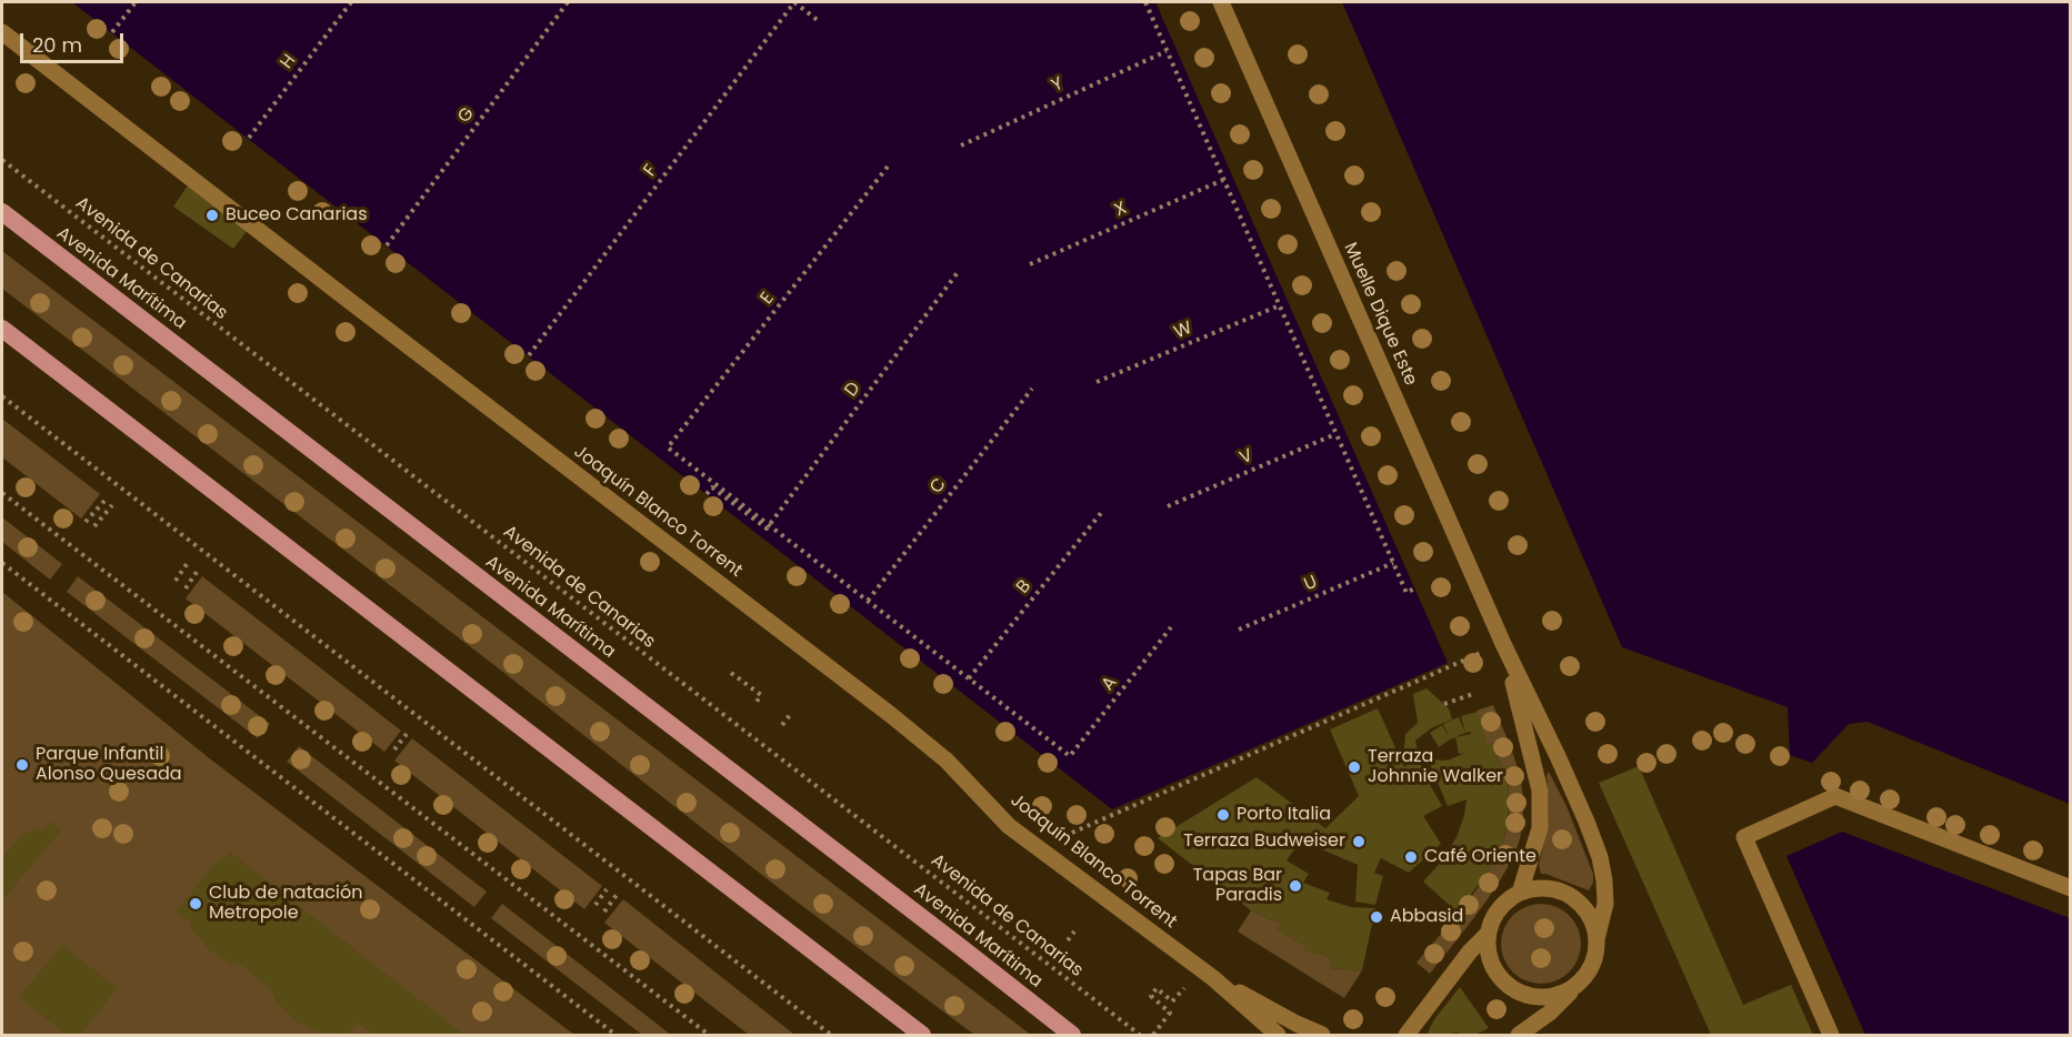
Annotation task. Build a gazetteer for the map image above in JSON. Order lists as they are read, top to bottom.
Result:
{
  "streets": {
    "highway": ["Avenida Marítima"],
    "street": ["Muelle Dique Este", "Joaquín Blanco Torrent"],
    "path": [
      "H",
      "Y",
      "G",
      "F",
      "X",
      "Avenida de Canarias",
      "E",
      "W",
      "D",
      "V",
      "C",
      "U",
      "B",
      "A"
    ]
  },
  "crossings": [
    ["E", "D"],
    ["B", "A"]
  ],
  "places": [
    "Buceo Canarias",
    "Parque Infantil Alonso Quesada",
    "Terraza Johnnie Walker",
    "Porto Italia",
    "Terraza Budweiser",
    "Café Oriente",
    "Tapas Bar Paradis",
    "Club de natación Metropole",
    "Abbasid"
  ],
  "scale_bar": "20 m"
}
